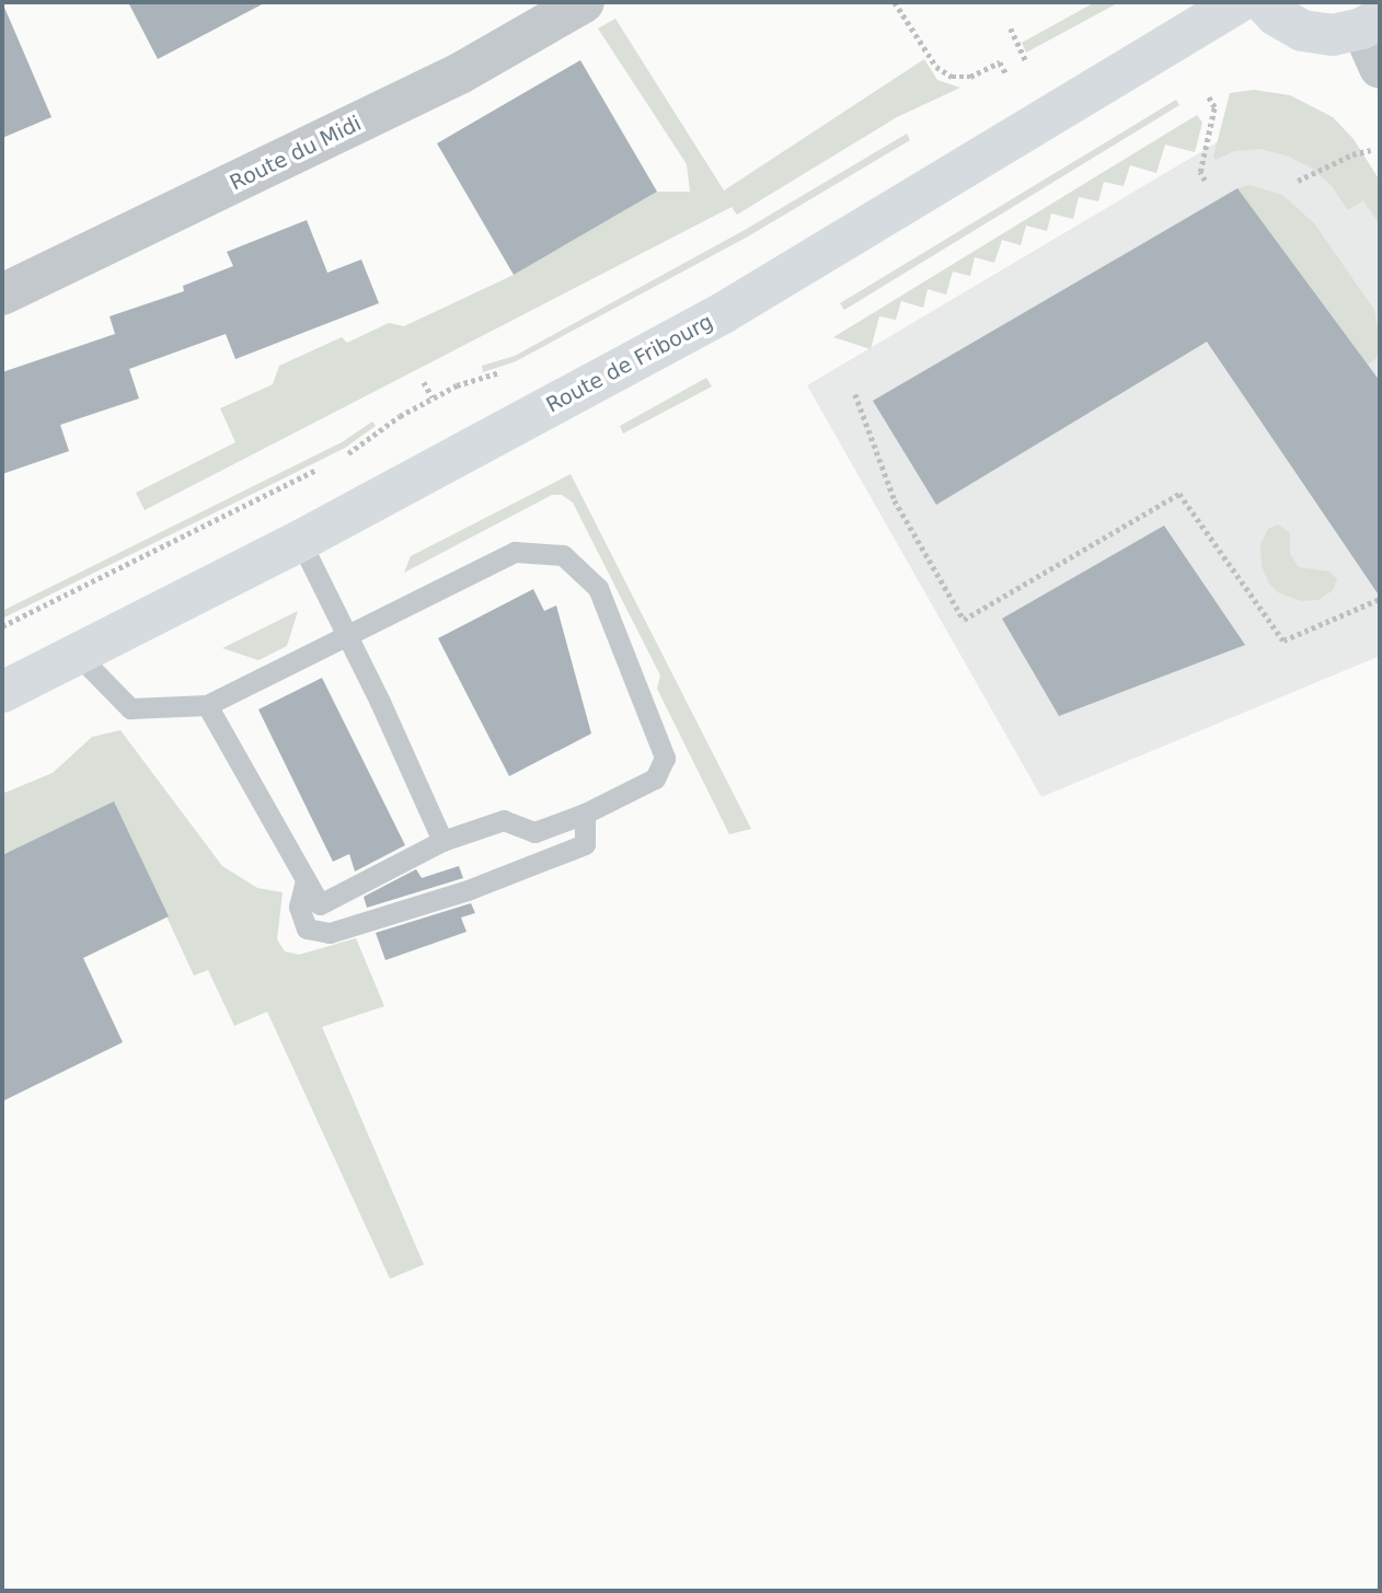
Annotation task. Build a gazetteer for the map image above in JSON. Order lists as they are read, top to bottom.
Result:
{
  "streets": {
    "main road": ["Route de Fribourg"],
    "street": ["Route du Midi"]
  }
}
